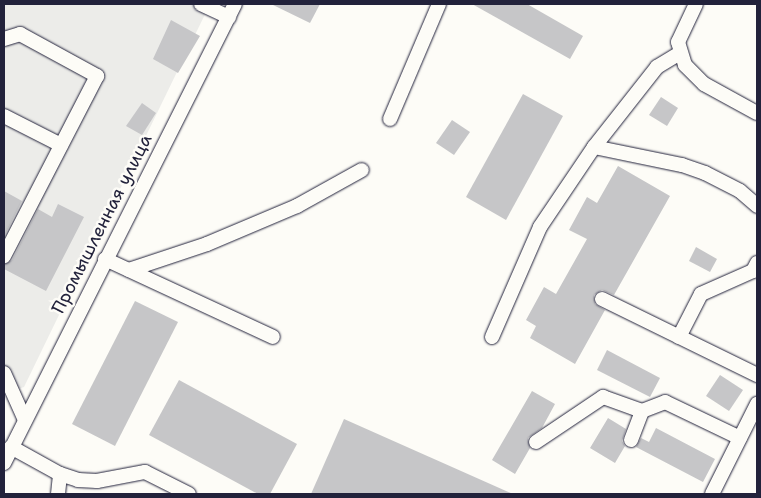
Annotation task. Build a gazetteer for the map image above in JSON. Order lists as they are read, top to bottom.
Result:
{
  "streets": {
    "street": ["Промышленная улица"]
  }
}
